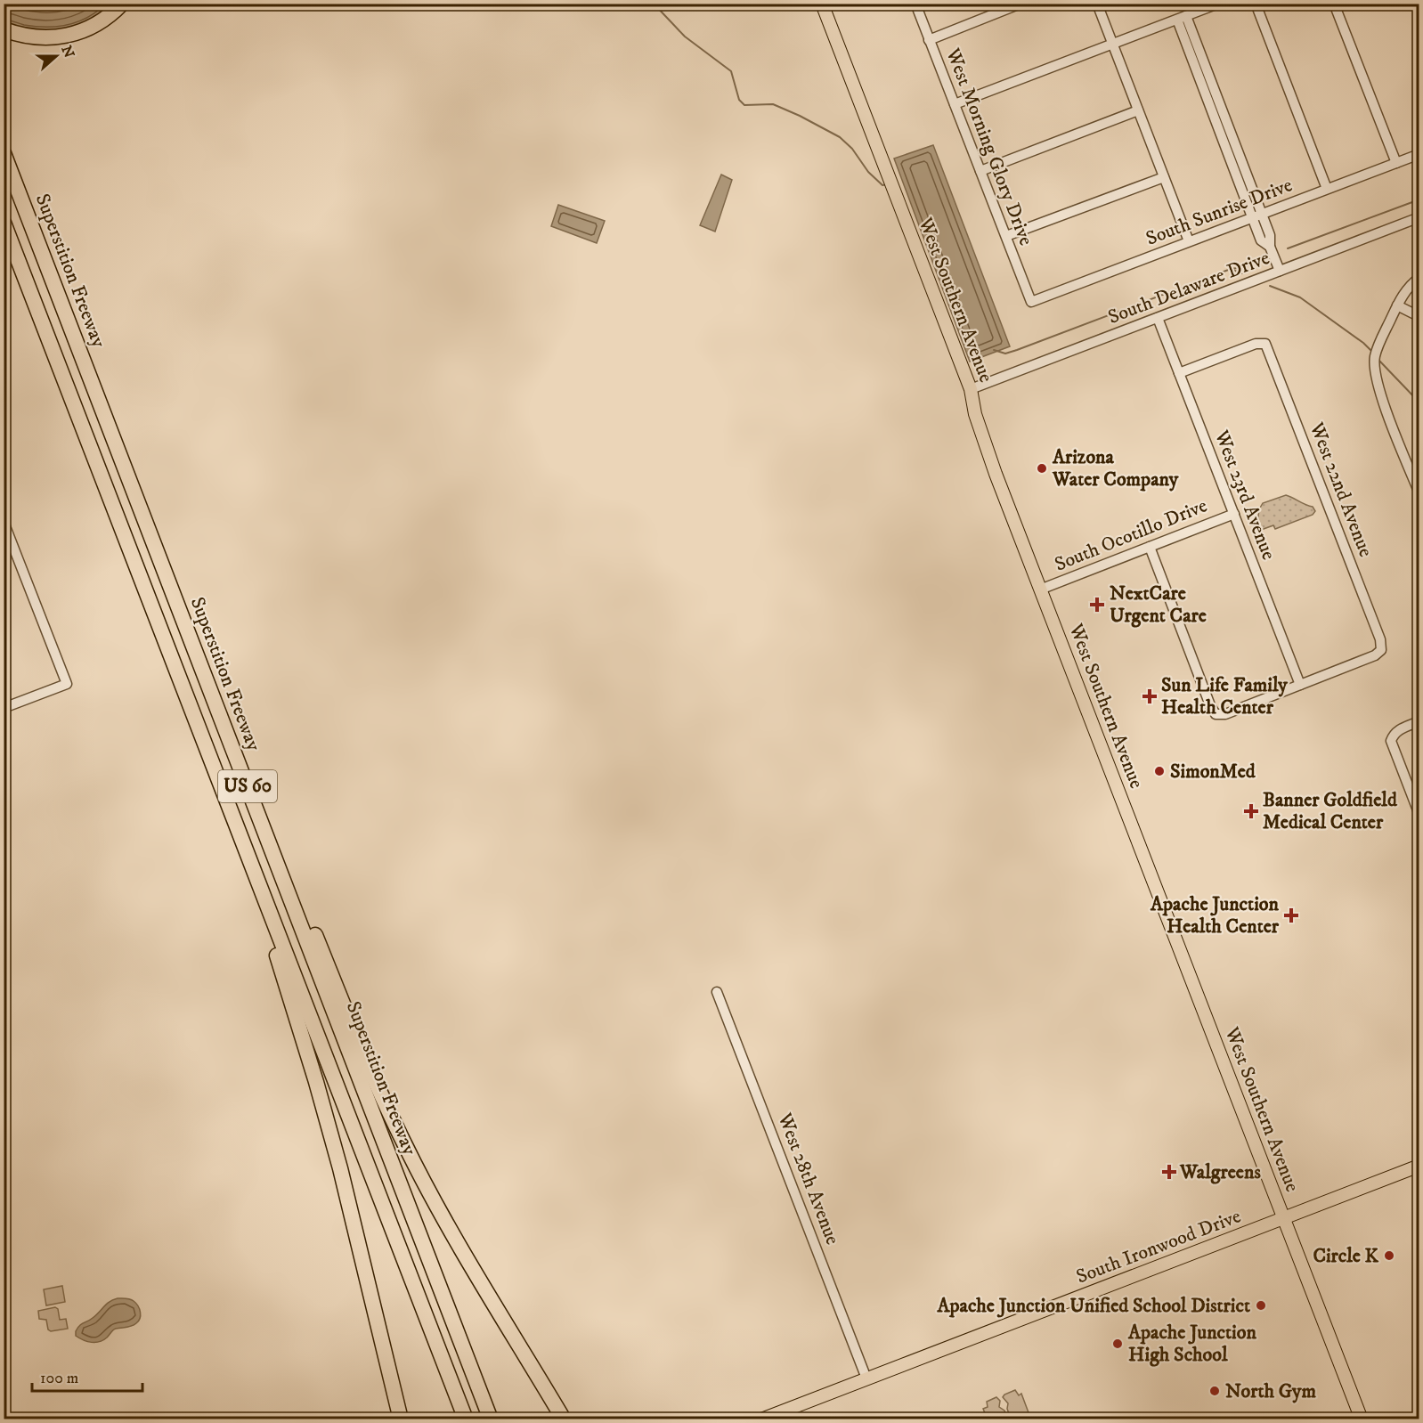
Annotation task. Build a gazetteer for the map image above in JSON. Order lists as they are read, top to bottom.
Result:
{
  "streets": {
    "highway": ["Superstition Freeway", "US 60"],
    "main road": ["West Southern Avenue", "South Ironwood Drive"],
    "street": [
      "West Morning Glory Drive",
      "South Sunrise Drive",
      "South Delaware Drive",
      "West 22nd Avenue",
      "West 23rd Avenue",
      "South Ocotillo Drive",
      "West 28th Avenue"
    ]
  },
  "crossings": [
    ["West Morning Glory Drive", "South Sunrise Drive"],
    ["South Delaware Drive", "West Southern Avenue"],
    ["South Delaware Drive", "West 23rd Avenue"],
    ["West Southern Avenue", "South Ocotillo Drive"],
    ["West Southern Avenue", "South Ironwood Drive"],
    ["West 22nd Avenue", "West 23rd Avenue"],
    ["West 23rd Avenue", "South Ocotillo Drive"],
    ["West 28th Avenue", "South Ironwood Drive"]
  ],
  "places": {
    "other": [
      "Arizona Water Company",
      "SimonMed",
      "Circle K",
      "Apache Junction Unified School District",
      "Apache Junction High School",
      "North Gym"
    ],
    "health": [
      "NextCare Urgent Care",
      "Sun Life Family Health Center",
      "Banner Goldfield Medical Center",
      "Apache Junction Health Center",
      "Walgreens"
    ]
  },
  "scale_bar": "100 m",
  "north": "right"
}
